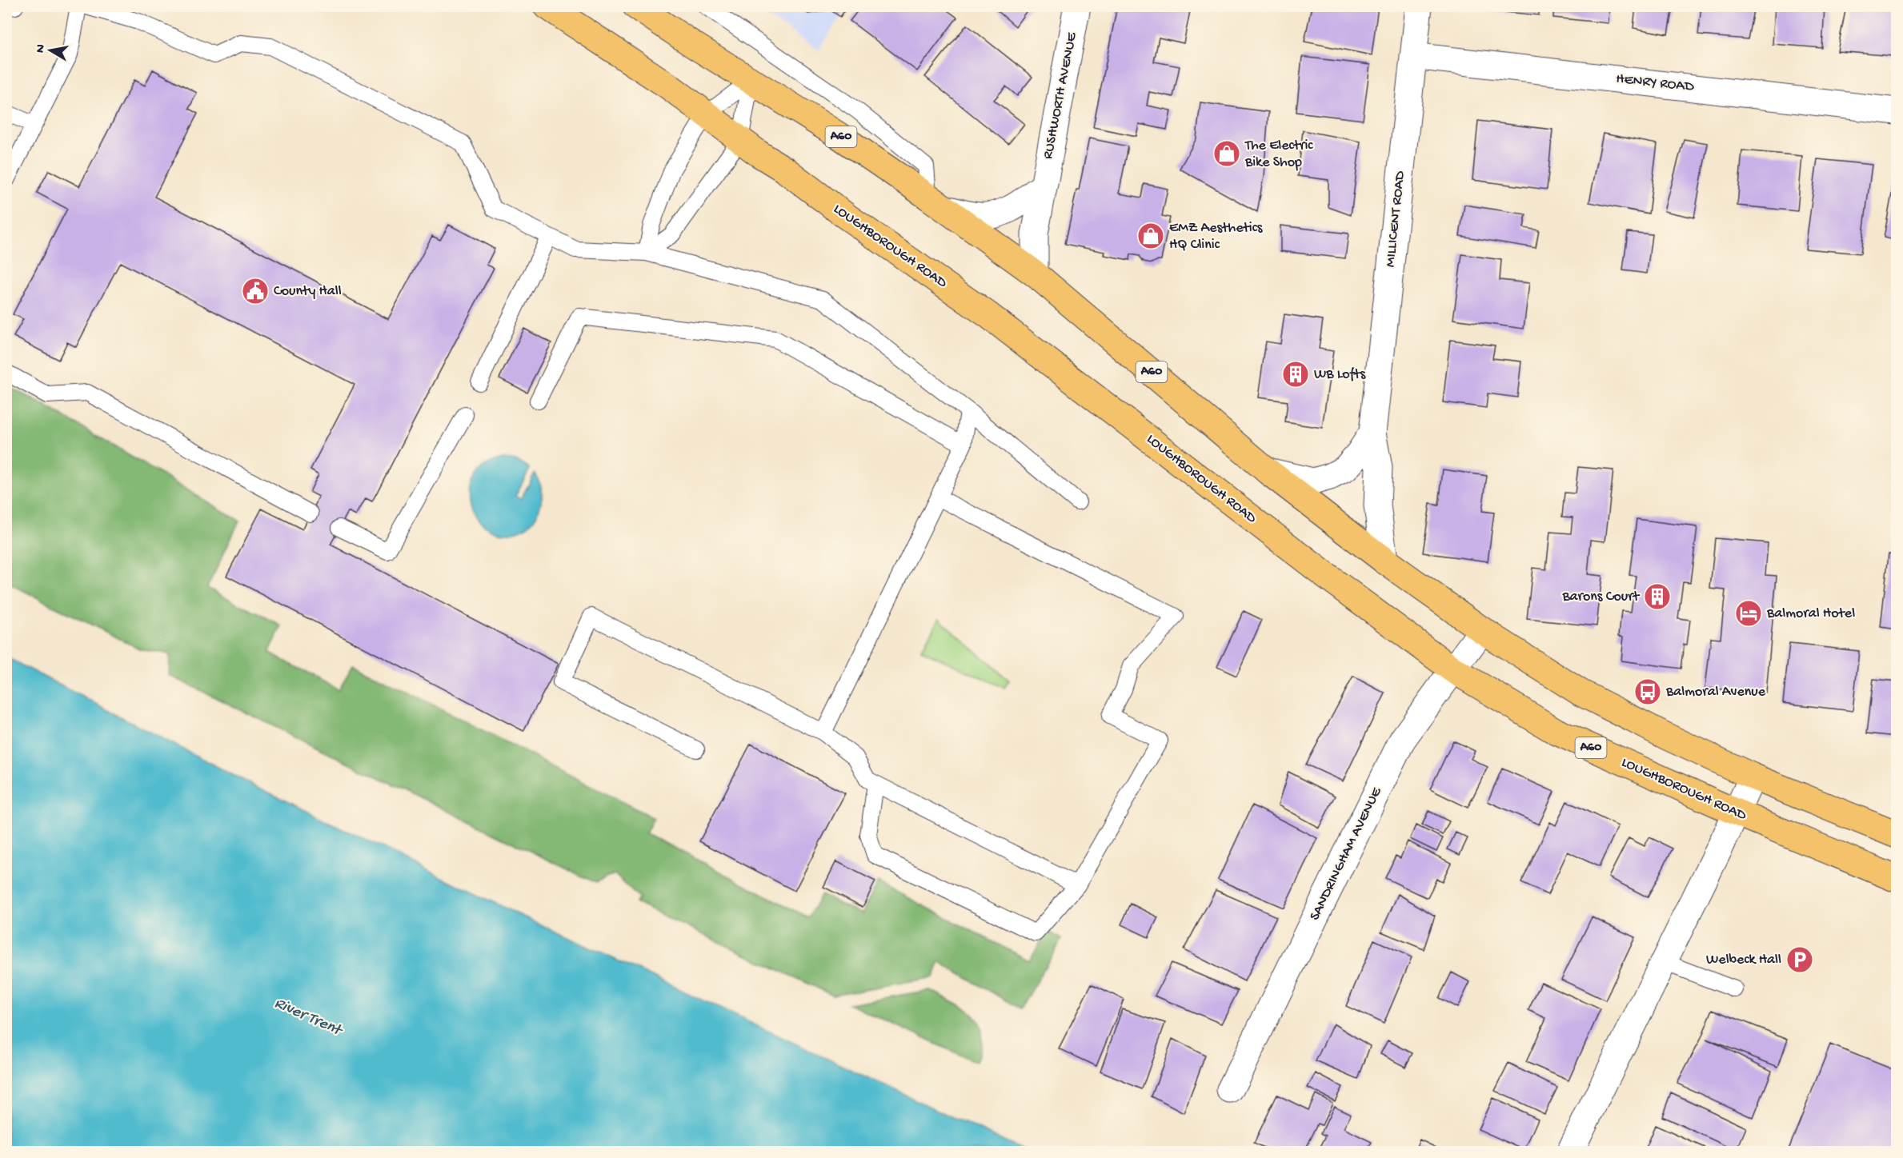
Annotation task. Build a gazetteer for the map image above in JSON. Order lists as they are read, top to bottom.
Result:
{
  "streets": {
    "main road": ["A60", "LOUGHBOROUGH ROAD"],
    "street": [
      "HENRY ROAD",
      "RUSHWORTH AVENUE",
      "MILLICENT ROAD",
      "SANDRINGHAM AVENUE"
    ]
  },
  "crossings": [
    ["HENRY ROAD", "MILLICENT ROAD"],
    ["RUSHWORTH AVENUE", "A60"],
    ["A60", "MILLICENT ROAD"],
    ["A60", "SANDRINGHAM AVENUE"],
    ["LOUGHBOROUGH ROAD", "SANDRINGHAM AVENUE"]
  ],
  "water": ["River Trent"],
  "places": {
    "shop": ["The Electric Bike Shop", "EMZ Aesthetics HQ Clinic"],
    "public building": ["County Hall"],
    "building": ["WB Lofts", "Barons Court"],
    "hotel": ["Balmoral Hotel"],
    "bus stop": ["Balmoral Avenue"],
    "parking": ["Welbeck Hall"]
  },
  "north": "left"
}
